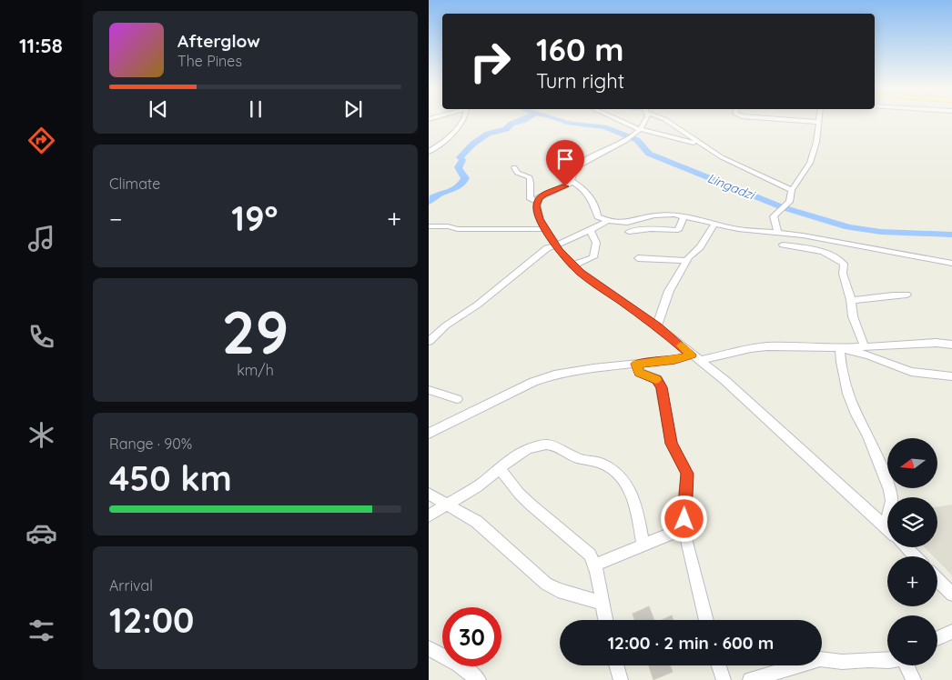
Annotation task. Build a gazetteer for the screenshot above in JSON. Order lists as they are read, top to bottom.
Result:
{
  "water": ["Lingadzi"],
  "north": "left",
  "page": {
    "tabs": "11:58",
    "turn": ["160 m", "Turn right"],
    "song": ["Afterglow", "The Pines"],
    "tile": [
      "Climate",
      ["29", "km/h"],
      ["Range · 90%", "450 km"],
      ["Arrival", "12:00"]
    ],
    "heat": ["−", "19°", "+"],
    "map_buttons": ["+", "−"],
    "limit": "30",
    "trip": "12:00 · 2 min · 600 m"
  }
}
